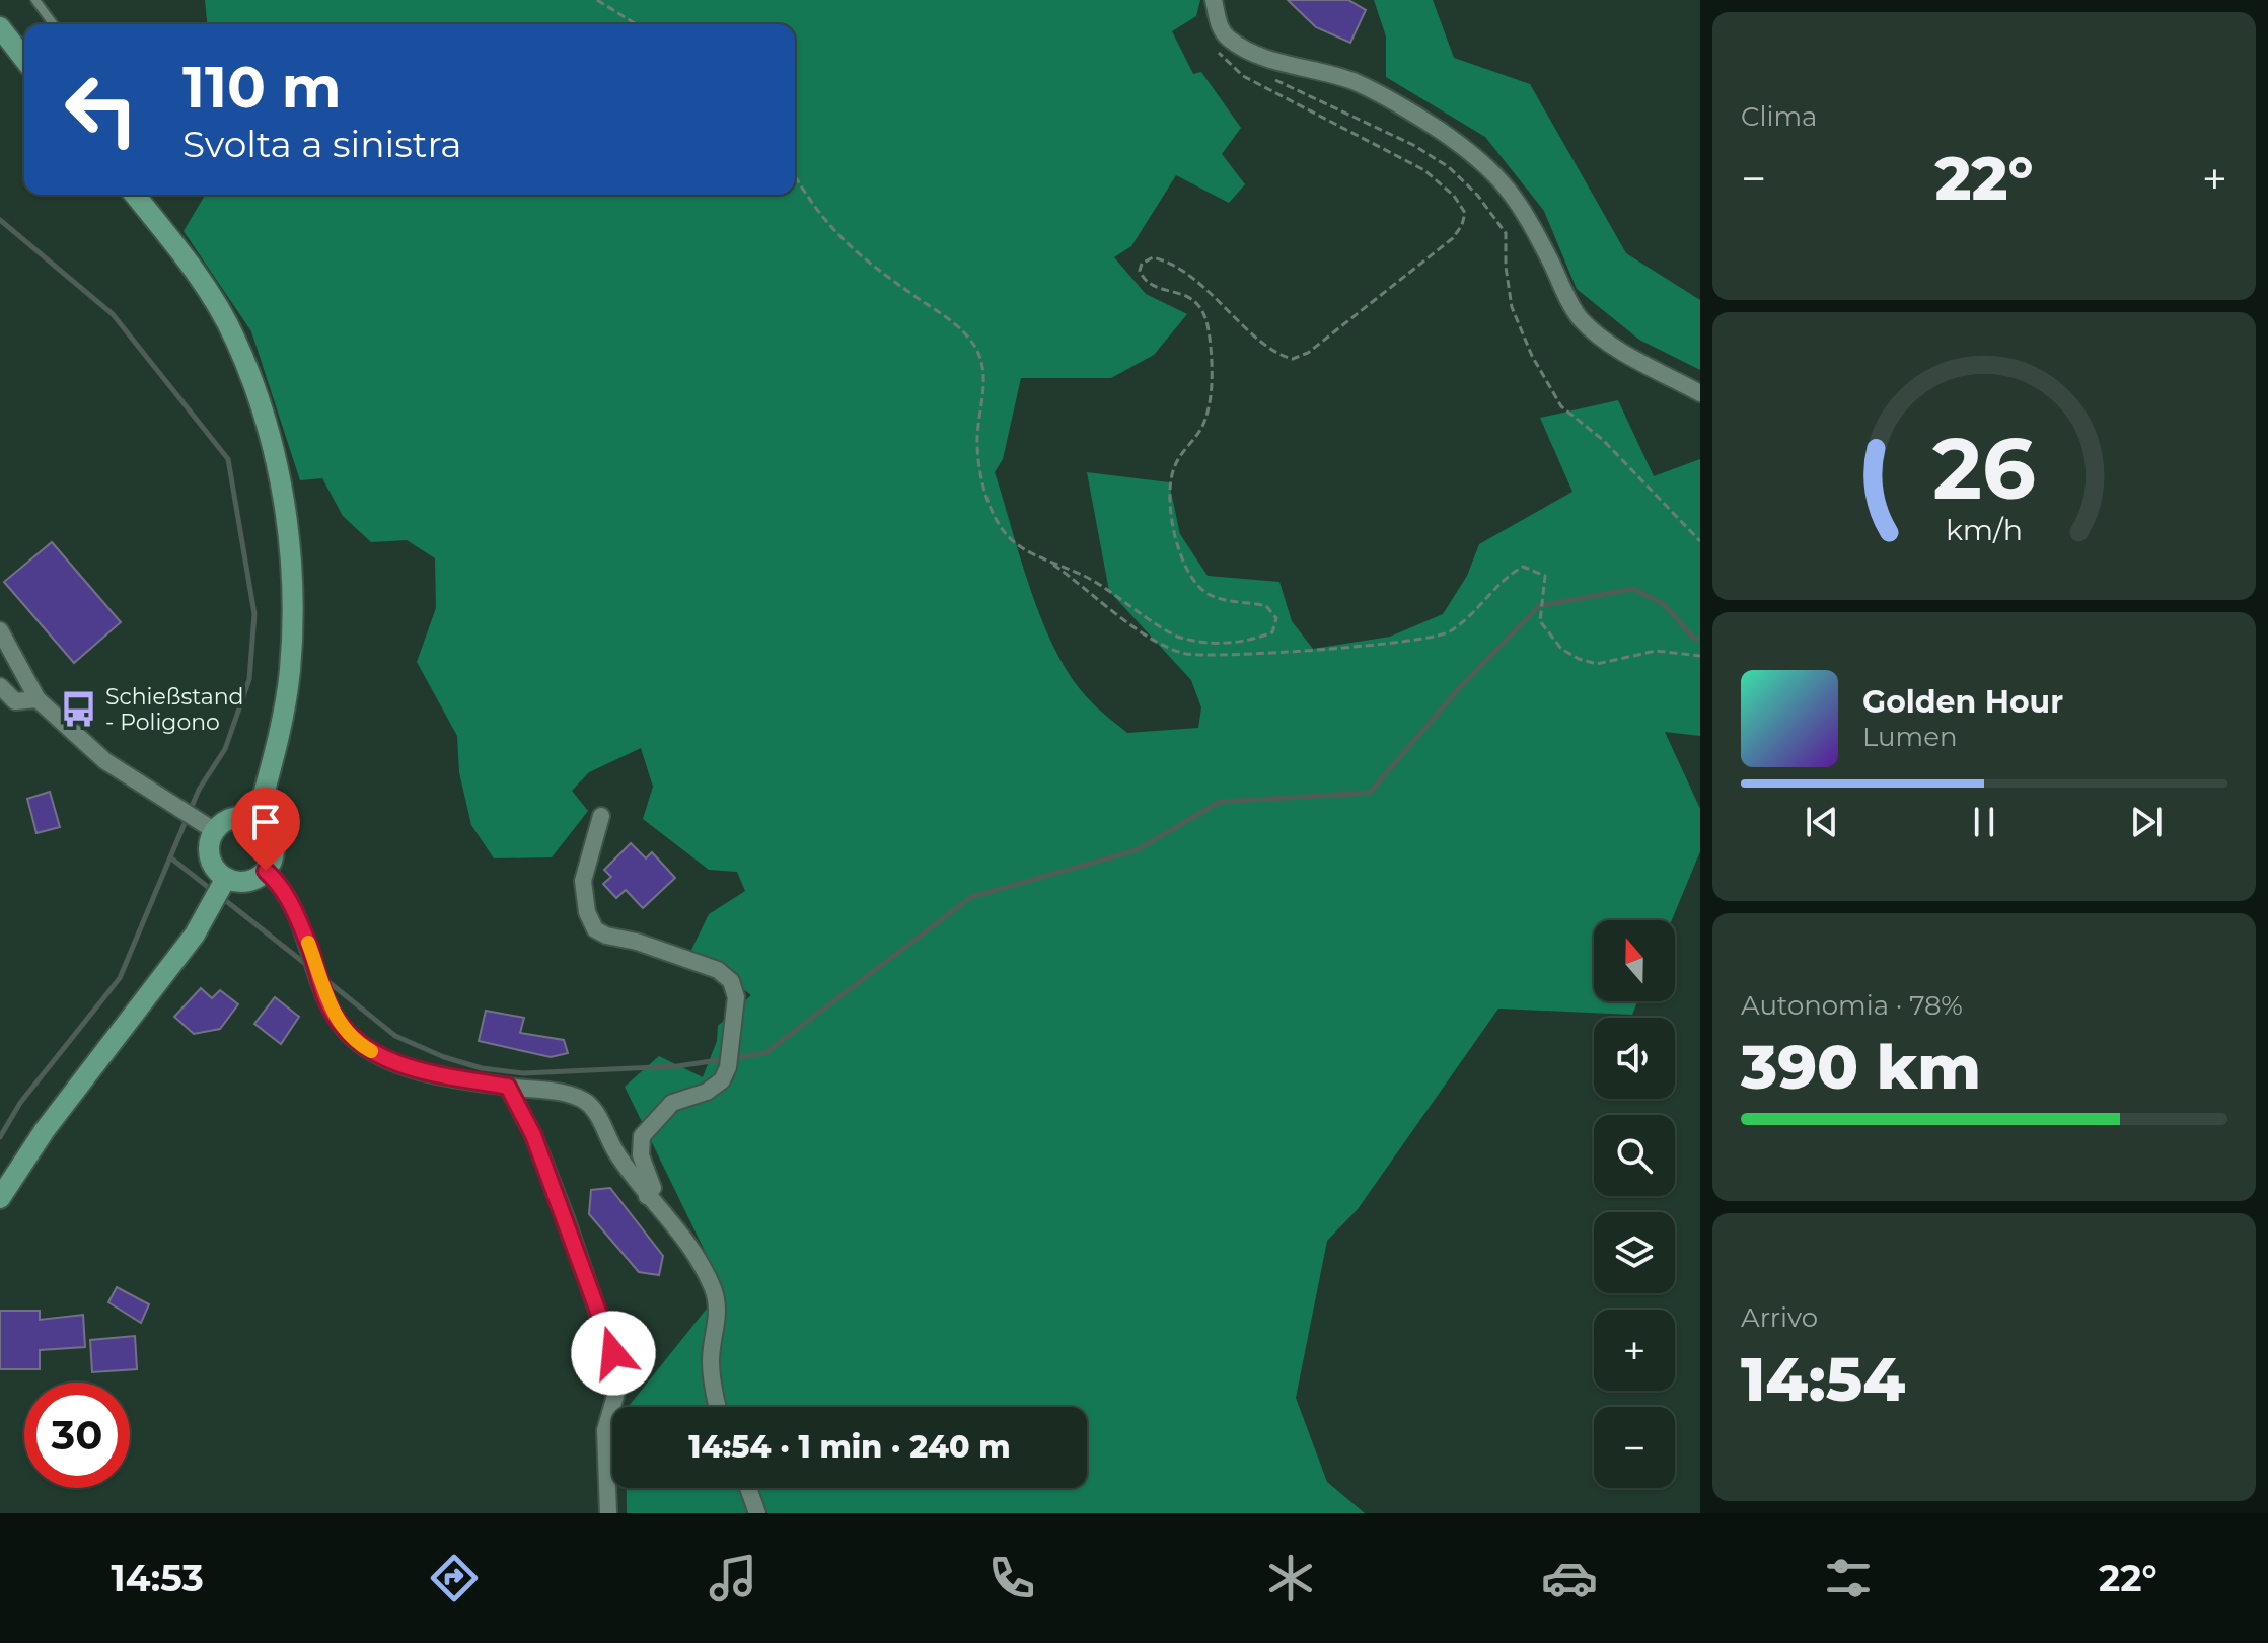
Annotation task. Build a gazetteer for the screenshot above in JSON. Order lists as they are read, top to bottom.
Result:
{
  "places": {
    "bus stop": ["Schießstand - Poligono"]
  },
  "north": "top",
  "page": {
    "tile": [
      "Clima",
      ["Autonomia · 78%", "390 km"],
      ["Arrivo", "14:54"]
    ],
    "turn": ["110 m", "Svolta a sinistra"],
    "heat": ["−", "22°", "+"],
    "song": ["Golden Hour", "Lumen"],
    "map_buttons": ["+", "−"],
    "limit": "30",
    "trip": "14:54 · 1 min · 240 m",
    "tabs": ["14:53", "22°"],
    "gauge": ["26", "km/h"]
  }
}
